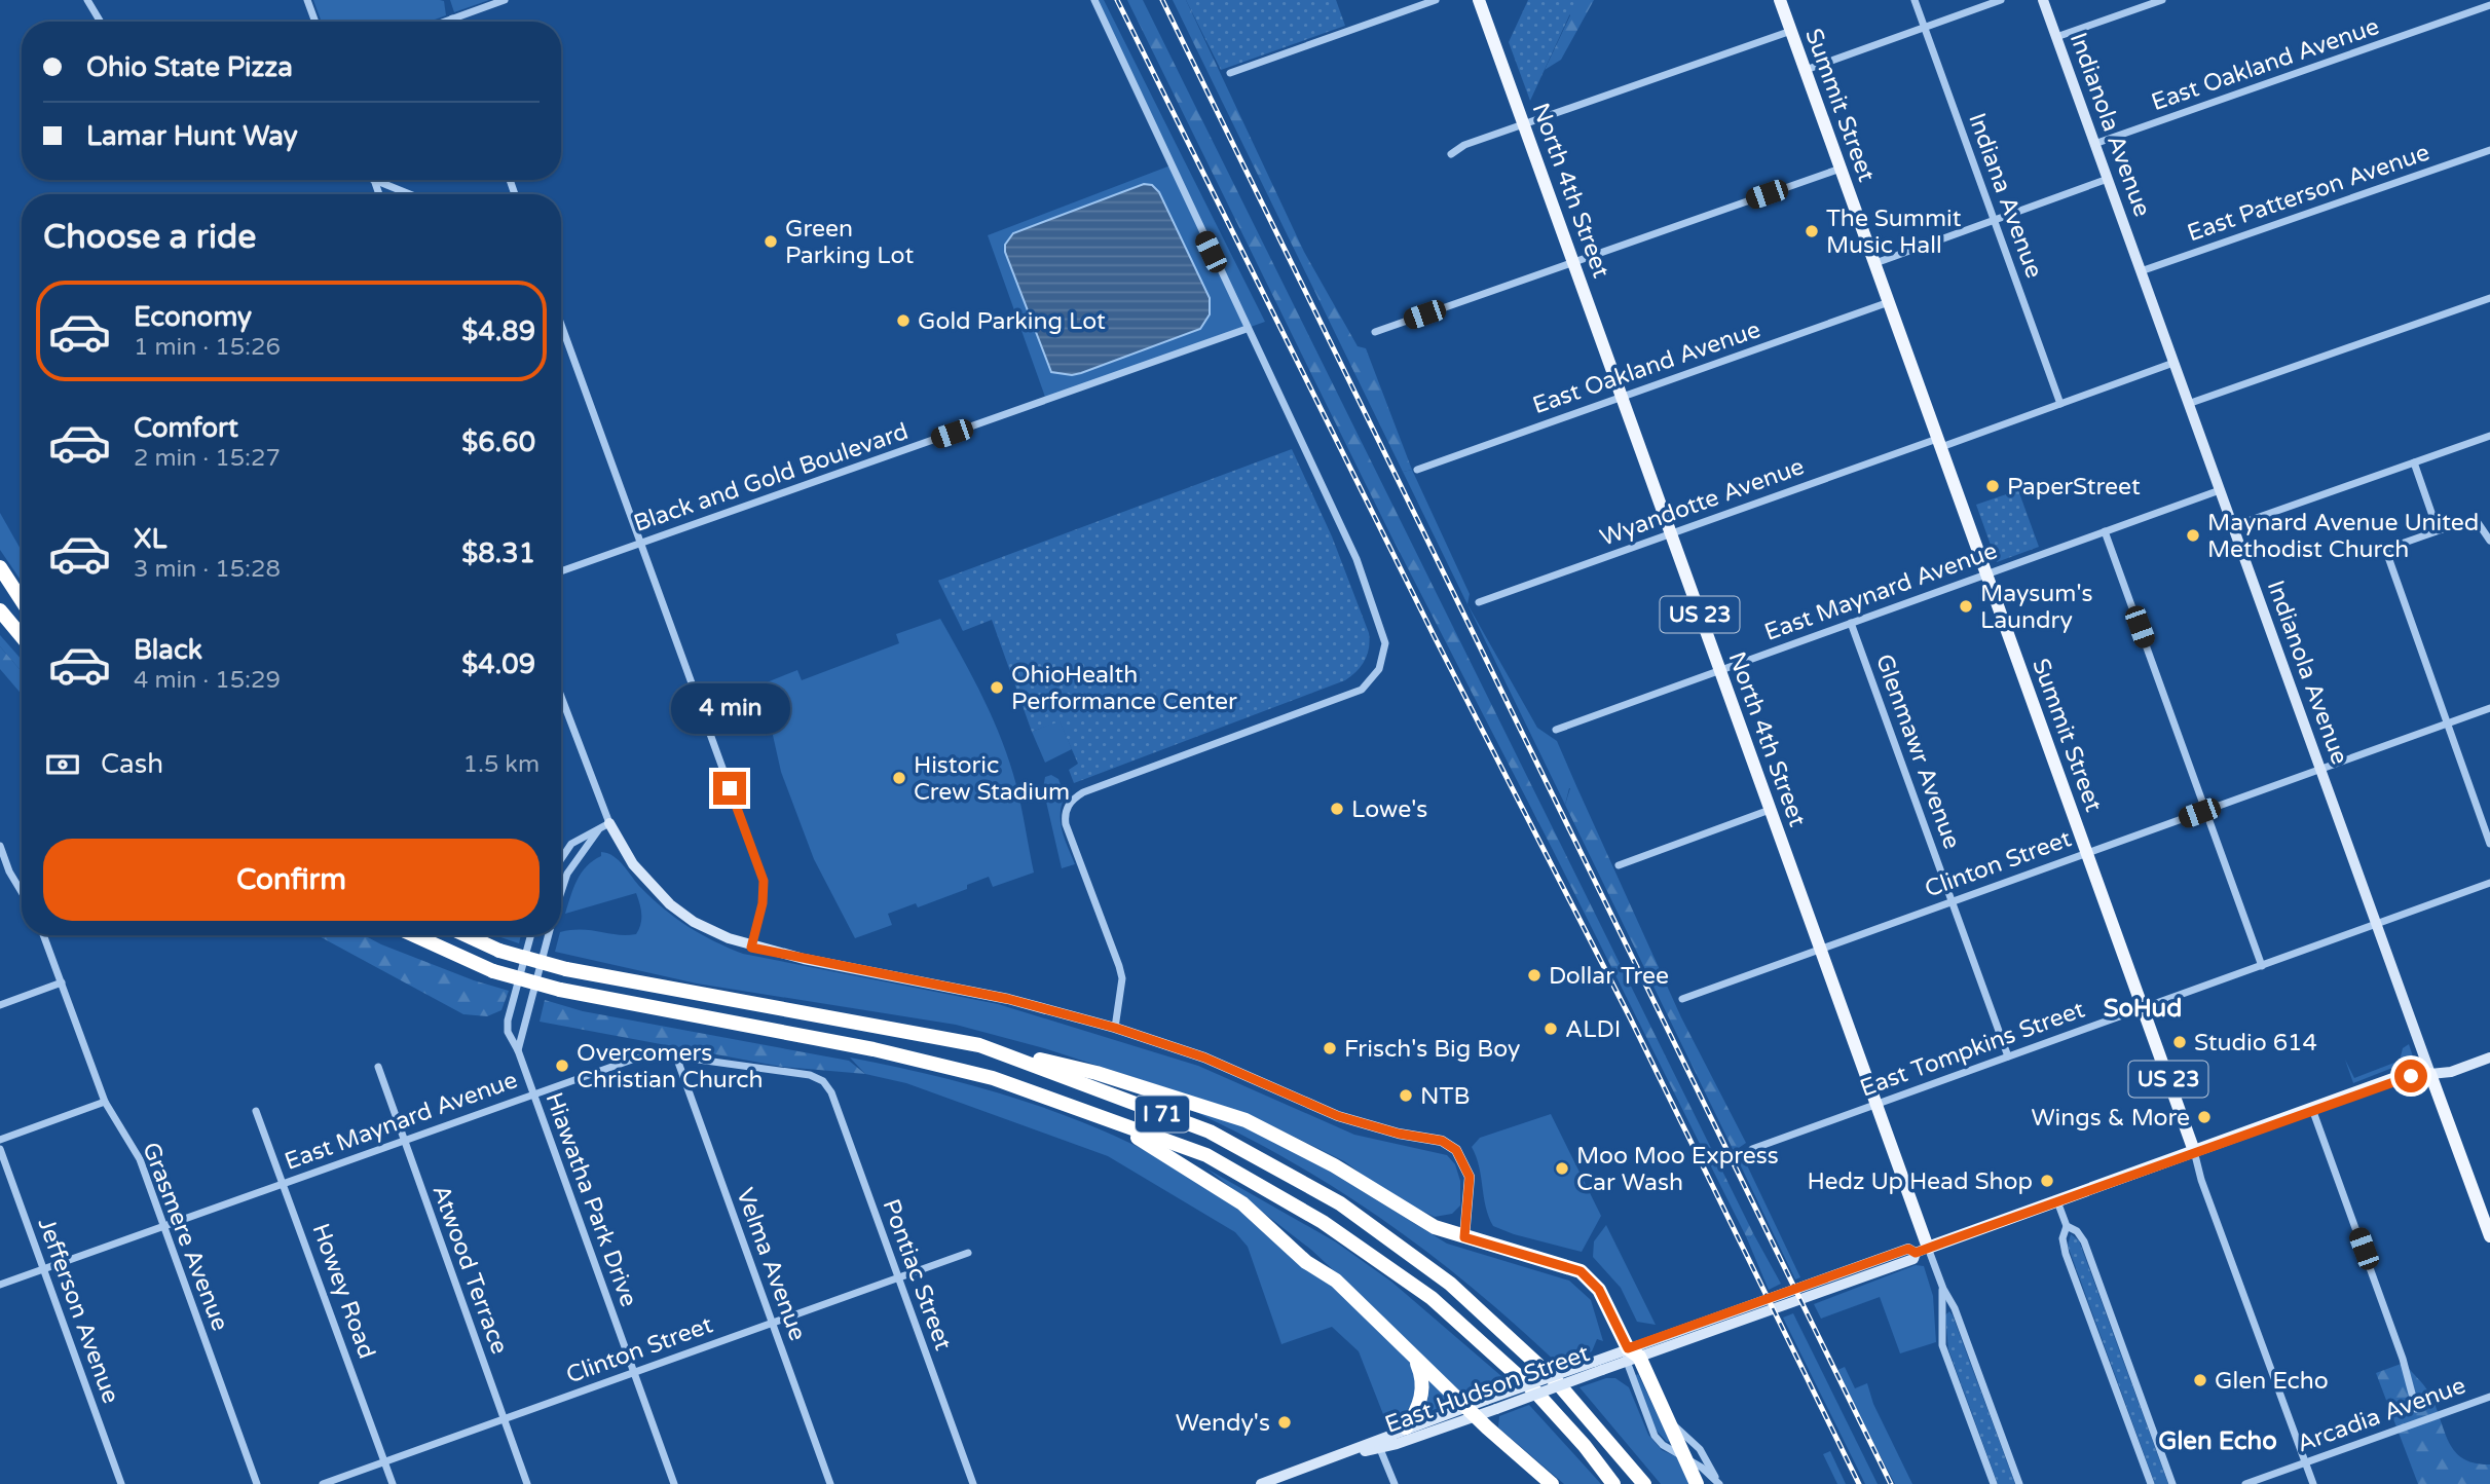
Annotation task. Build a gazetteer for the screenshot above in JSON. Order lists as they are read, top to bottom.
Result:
{
  "streets": {
    "highway": ["I 71"],
    "main road": [
      "Summit Street",
      "Indianola Avenue",
      "North 4th Street",
      "US 23",
      "East Hudson Street"
    ],
    "street": [
      "East Oakland Avenue",
      "East Patterson Avenue",
      "Indiana Avenue",
      "Black and Gold Boulevard",
      "Wyandotte Avenue",
      "East Maynard Avenue",
      "Glenmawr Avenue",
      "Clinton Street",
      "East Tompkins Street",
      "Hiawatha Park Drive",
      "Grasmere Avenue",
      "Velma Avenue",
      "Atwood Terrace",
      "Pontiac Street",
      "Howey Road",
      "Jefferson Avenue",
      "Arcadia Avenue"
    ]
  },
  "crossings": [
    ["East Oakland Avenue", "Summit Street"],
    ["East Oakland Avenue", "Indianola Avenue"],
    ["East Oakland Avenue", "North 4th Street"],
    ["Summit Street", "Wyandotte Avenue"],
    ["Summit Street", "East Maynard Avenue"],
    ["Summit Street", "Clinton Street"],
    ["Summit Street", "East Tompkins Street"],
    ["Summit Street", "East Hudson Street"],
    ["Summit Street", "Arcadia Avenue"],
    ["Indianola Avenue", "East Patterson Avenue"],
    ["Indianola Avenue", "Wyandotte Avenue"],
    ["Indianola Avenue", "East Maynard Avenue"],
    ["Indianola Avenue", "Clinton Street"],
    ["Indianola Avenue", "East Tompkins Street"],
    ["Indianola Avenue", "East Hudson Street"],
    ["North 4th Street", "Wyandotte Avenue"],
    ["North 4th Street", "East Maynard Avenue"],
    ["North 4th Street", "Clinton Street"],
    ["North 4th Street", "East Tompkins Street"],
    ["North 4th Street", "East Hudson Street"],
    ["Indiana Avenue", "Wyandotte Avenue"],
    ["East Maynard Avenue", "Glenmawr Avenue"],
    ["East Maynard Avenue", "Hiawatha Park Drive"],
    ["East Maynard Avenue", "Grasmere Avenue"],
    ["East Maynard Avenue", "Velma Avenue"],
    ["East Maynard Avenue", "Atwood Terrace"],
    ["East Maynard Avenue", "Pontiac Street"],
    ["East Maynard Avenue", "Howey Road"],
    ["East Maynard Avenue", "Jefferson Avenue"],
    ["Glenmawr Avenue", "Clinton Street"],
    ["Glenmawr Avenue", "East Tompkins Street"],
    ["Clinton Street", "Hiawatha Park Drive"],
    ["Clinton Street", "Velma Avenue"],
    ["Clinton Street", "Atwood Terrace"],
    ["Clinton Street", "Pontiac Street"],
    ["Clinton Street", "Howey Road"]
  ],
  "districts": ["SoHud", "Glen Echo"],
  "places": [
    "The Summit Music Hall",
    "Green Parking Lot",
    "Gold Parking Lot",
    "PaperStreet",
    "Maynard Avenue United Methodist Church",
    "Maysum's Laundry",
    "OhioHealth Performance Center",
    "Historic Crew Stadium",
    "Lowe's",
    "Dollar Tree",
    "ALDI",
    "Studio 614",
    "Frisch's Big Boy",
    "Overcomers Christian Church",
    "NTB",
    "Wings & More",
    "Moo Moo Express Car Wash",
    "Hedz Up Head Shop",
    "Glen Echo",
    "Wendy's"
  ],
  "page": {
    "banner": ["Ohio State Pizza", "Lamar Hunt Way"],
    "heading": "Choose a ride",
    "list": [
      {
        "name": "Economy",
        "note": "1 min · 15:26",
        "value": "$4.89"
      },
      {
        "name": "Comfort",
        "note": "2 min · 15:27",
        "value": "$6.60"
      },
      {
        "name": "XL",
        "note": "3 min · 15:28",
        "value": "$8.31"
      },
      {
        "name": "Black",
        "note": "4 min · 15:29",
        "value": "$4.09"
      }
    ],
    "bubble": "4 min",
    "pay": ["Cash", "1.5 km"],
    "buttons": "Confirm"
  }
}
